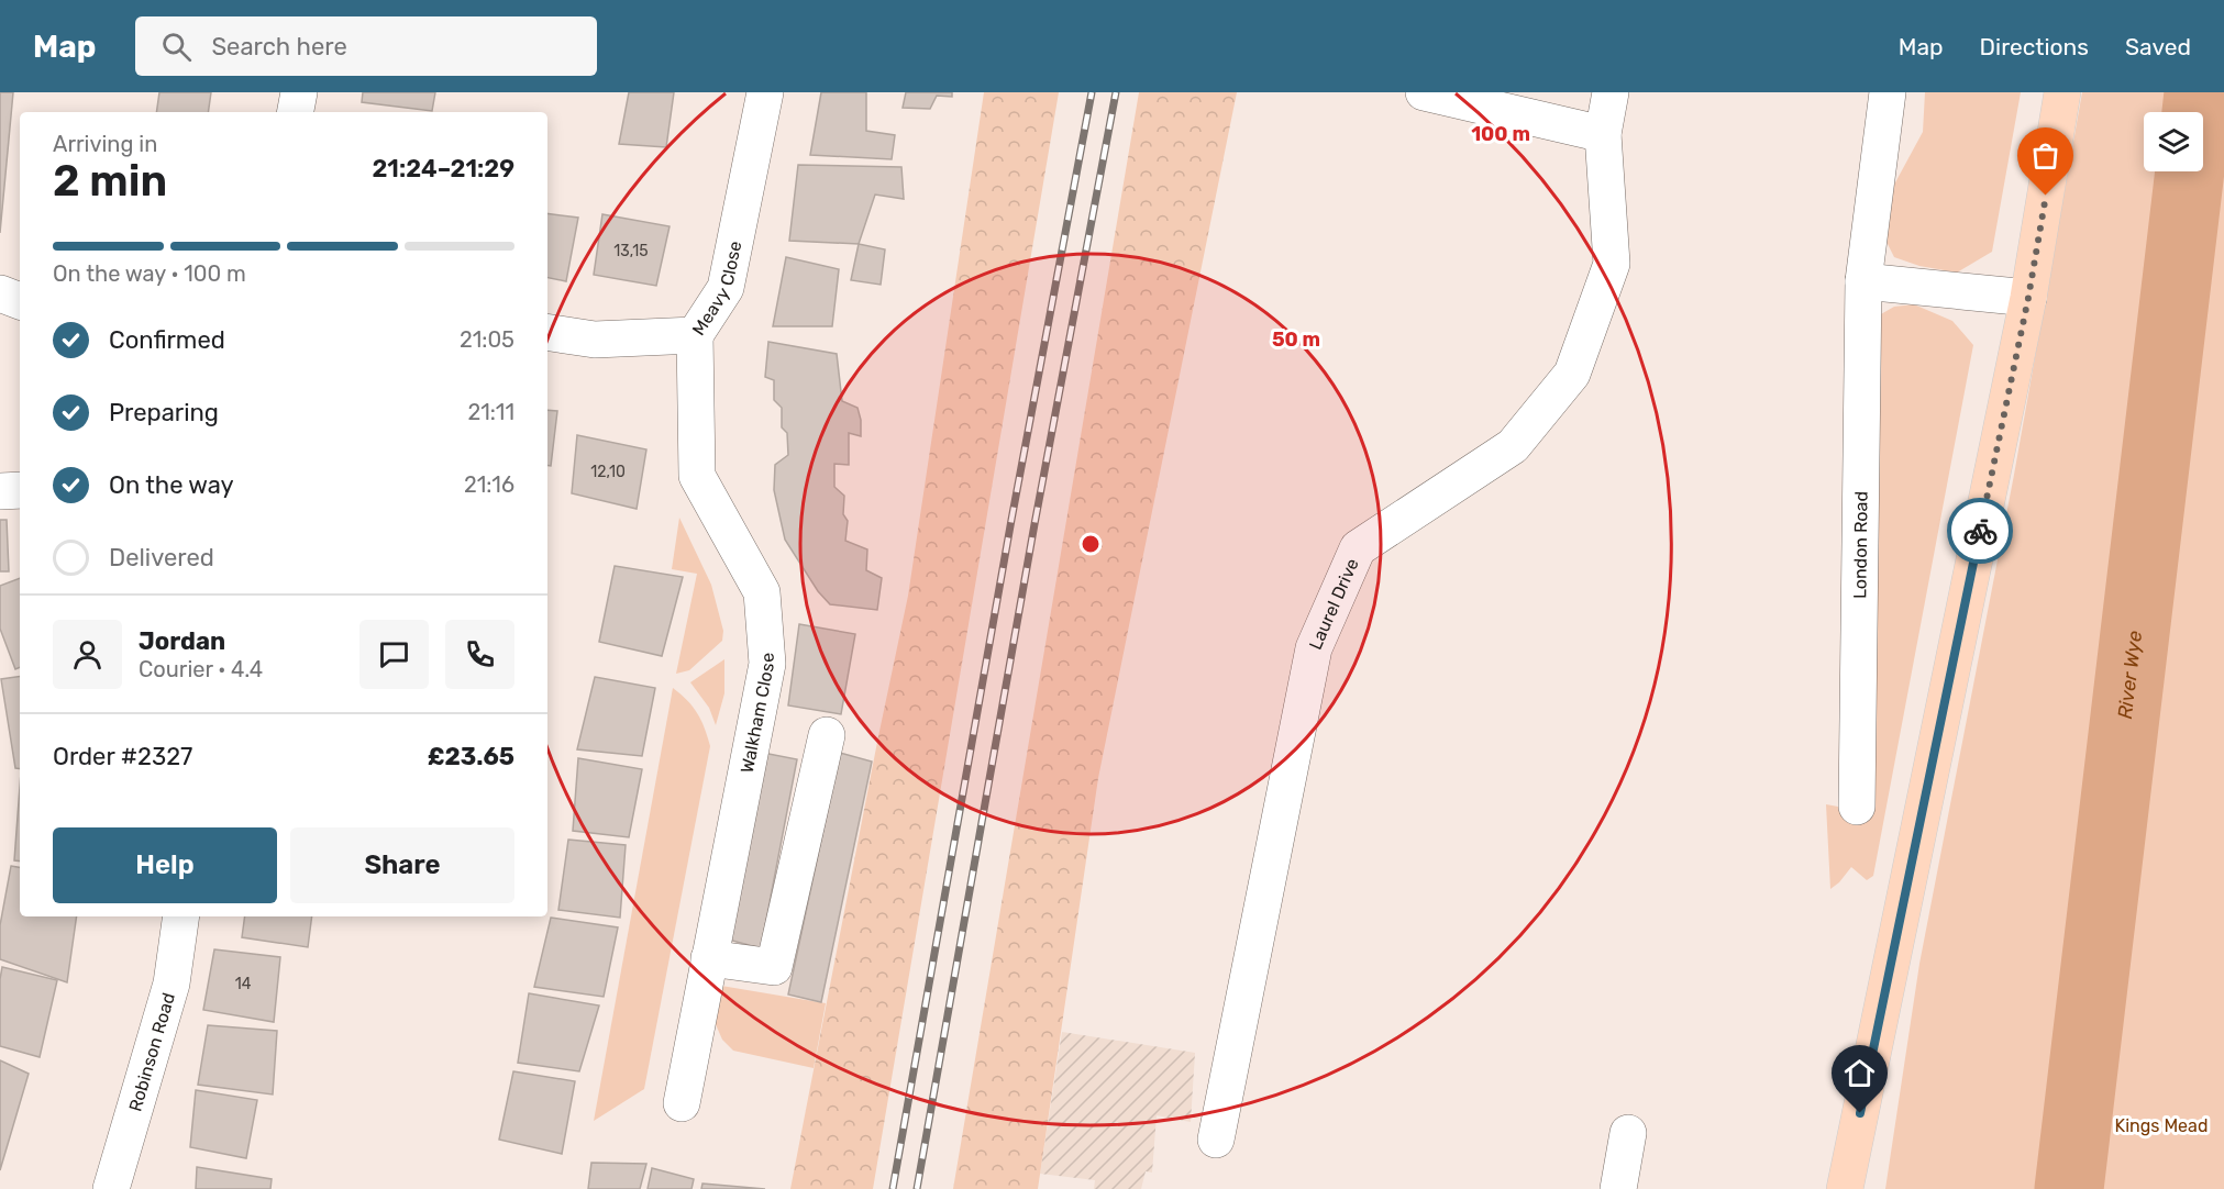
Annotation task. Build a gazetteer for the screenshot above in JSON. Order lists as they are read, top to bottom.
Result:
{
  "streets": {
    "street": [
      "Meavy Close",
      "London Road",
      "Laurel Drive",
      "Walkham Close",
      "Robinson Road"
    ]
  },
  "crossings": [
    ["Meavy Close", "Walkham Close"]
  ],
  "water": ["River Wye"],
  "parks": ["Kings Mead"],
  "house_numbers": ["13,15", "12,10", "14"],
  "page": {
    "header": "Map",
    "search": "Search here",
    "nav": ["Map", "Directions", "Saved"],
    "heading": ["2 min", "Arriving in", "21:24–21:29"],
    "panel": [
      "Jordan",
      "Courier · 4.4",
      "Order #2327",
      "£23.65"
    ],
    "bar": "On the way · 100 m",
    "list": [
      ["Confirmed", "21:05"],
      ["Preparing", "21:11"],
      ["On the way", "21:16"],
      "Delivered"
    ],
    "buttons": ["Help", "Share"]
  },
  "rings": ["100 m", "50 m"]
}
